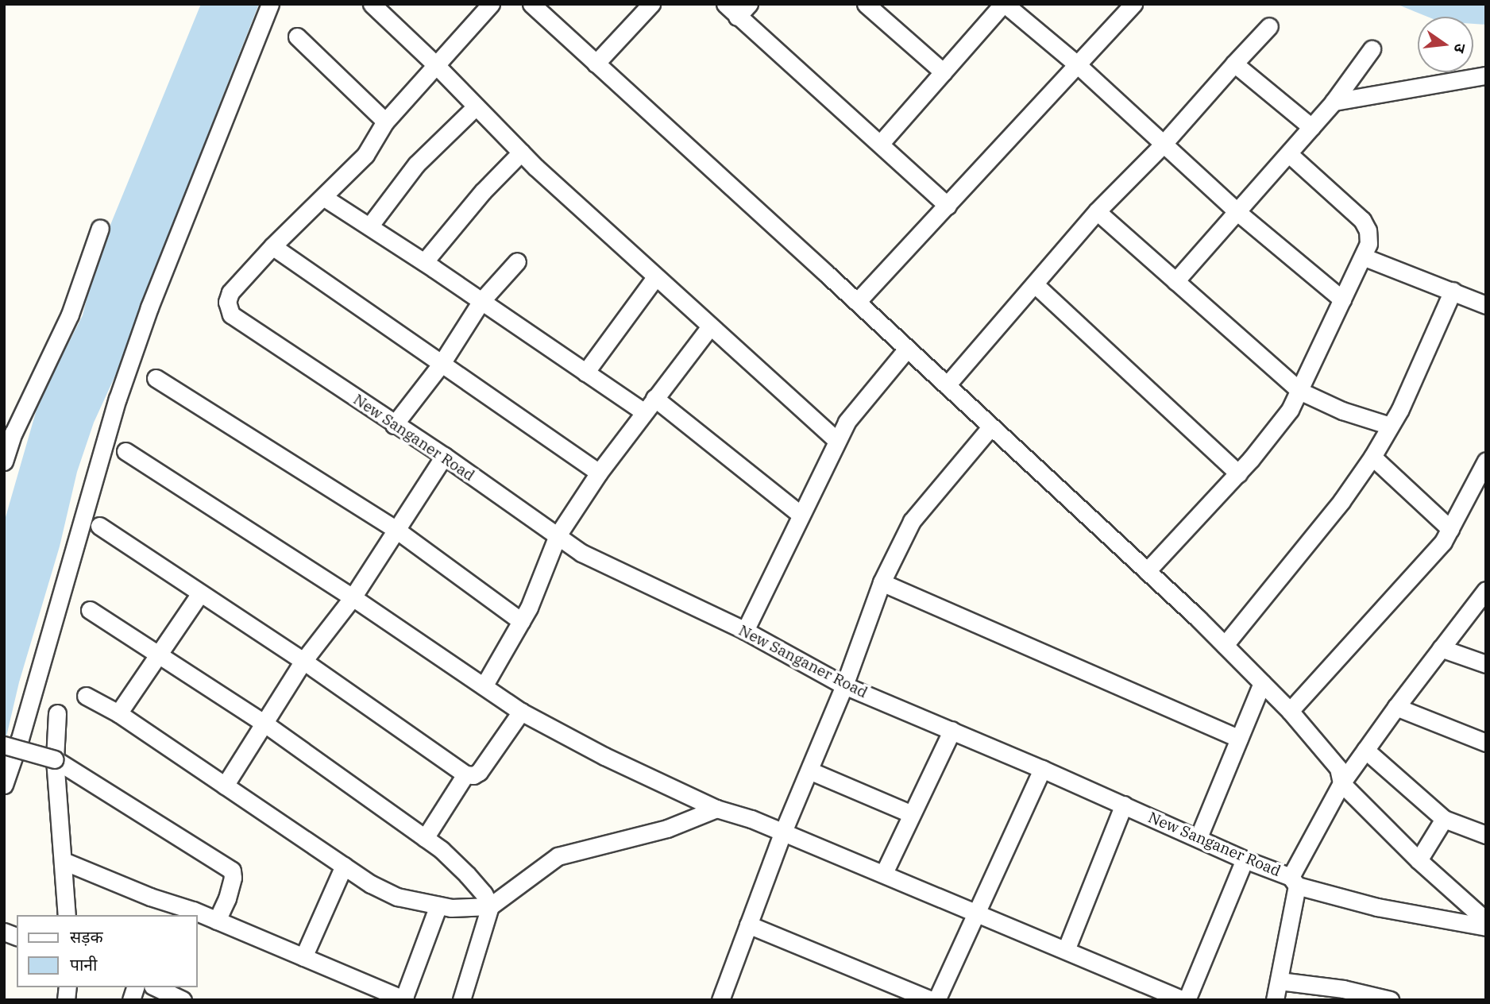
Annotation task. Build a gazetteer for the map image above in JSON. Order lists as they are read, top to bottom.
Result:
{
  "streets": {
    "street": ["New Sanganer Road"]
  },
  "legend": ["सड़क", "पानी"],
  "north": "right"
}
